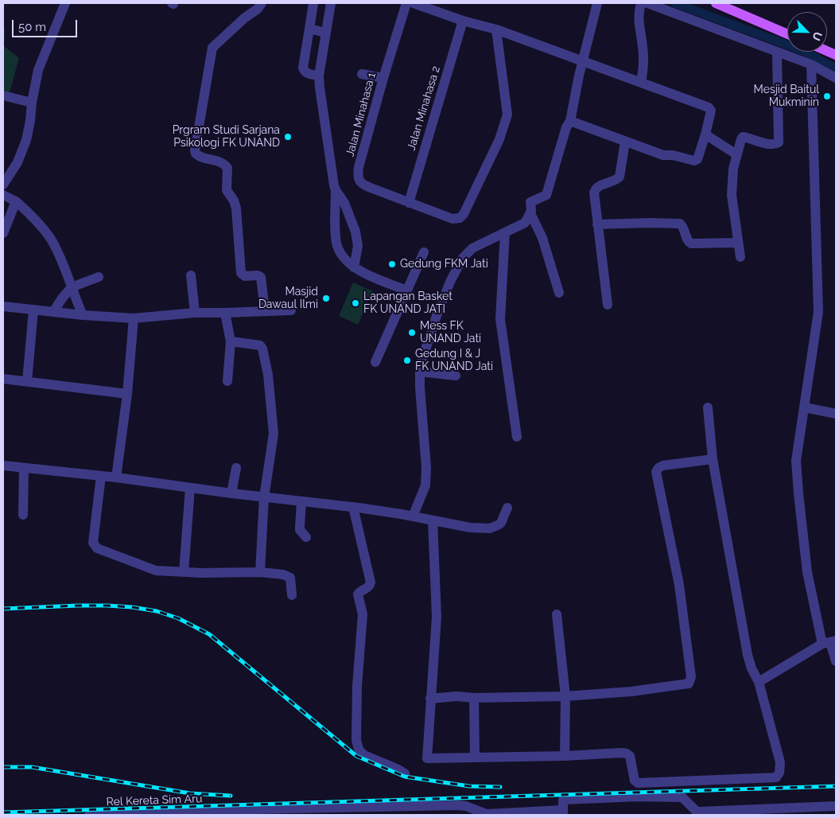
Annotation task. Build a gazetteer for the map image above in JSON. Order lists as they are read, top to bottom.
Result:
{
  "streets": {
    "street": ["Jalan Minahasa 2", "Jalan Minahasa 1", "Rel Kereta Sim Aru"]
  },
  "crossings": [
    ["Jalan Minahasa 2", "Jalan Minahasa 1"]
  ],
  "places": [
    "Mesjid Baitul Mukminin",
    "Prgram Studi Sarjana Psikologi FK UNAND",
    "Gedung FKM Jati",
    "Masjid Dawaul Ilmi",
    "Lapangan Basket FK UNAND JATI",
    "Mess FK UNAND Jati",
    "Gedung I & J FK UNAND Jati"
  ],
  "scale_bar": "50 m",
  "north": "bottom right"
}
